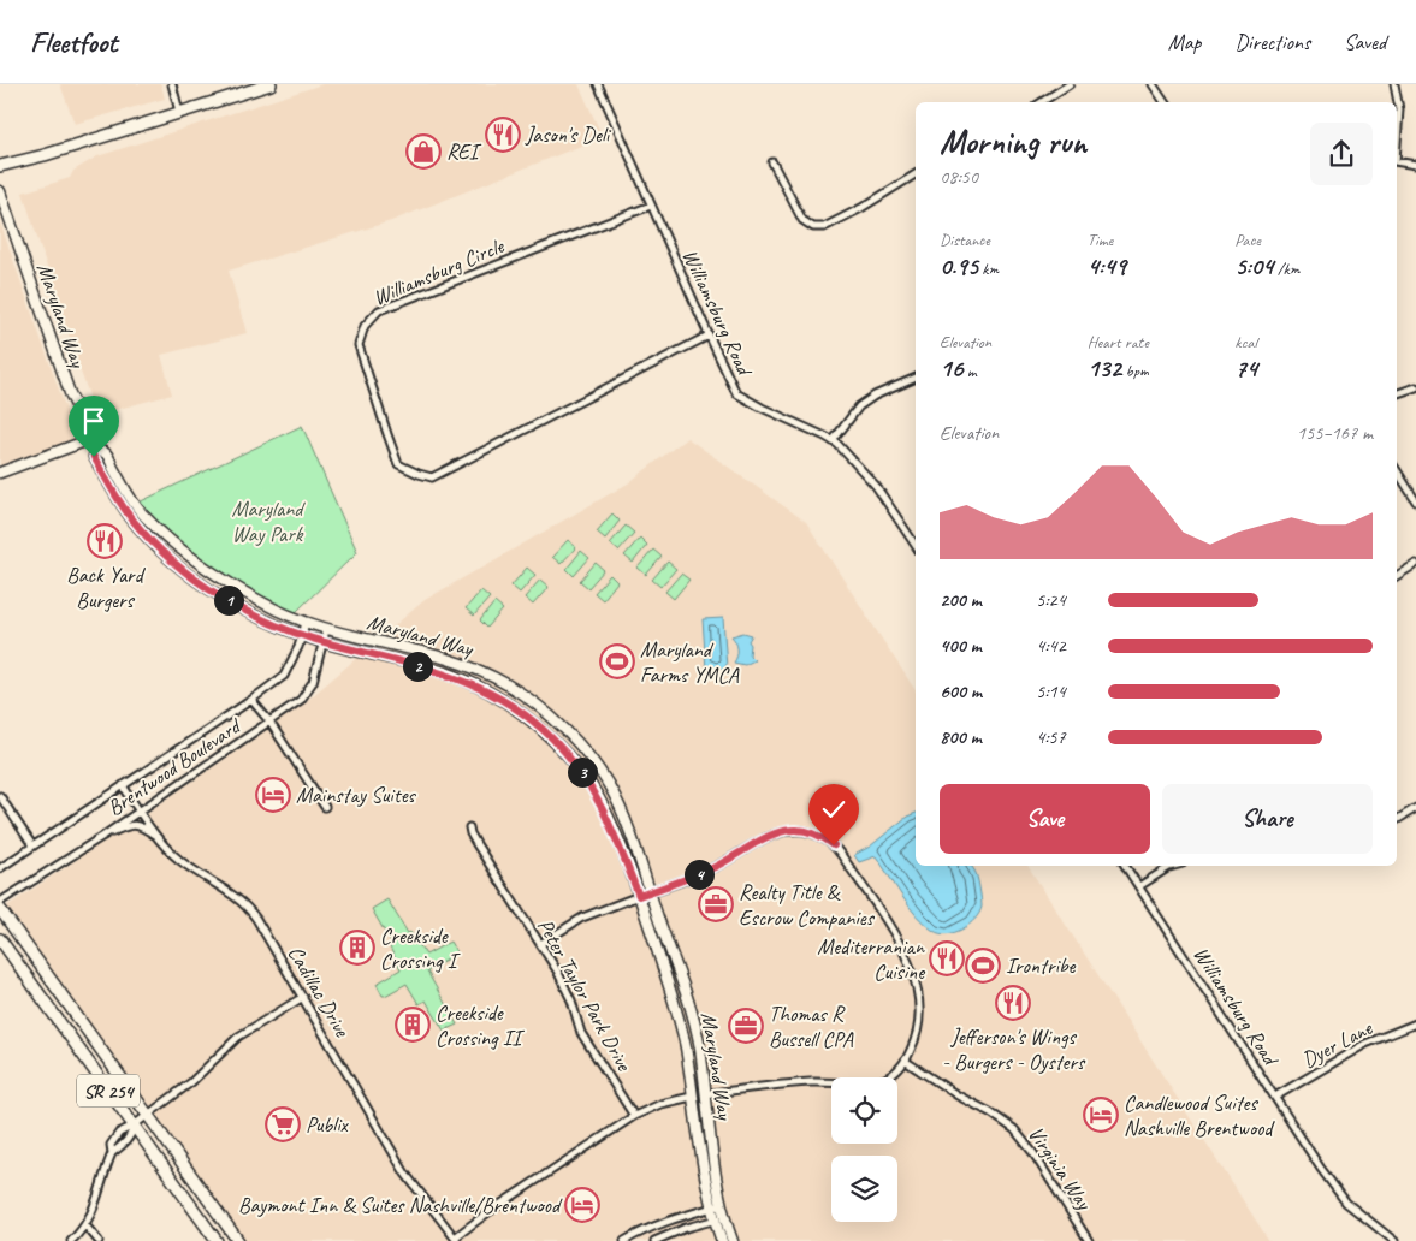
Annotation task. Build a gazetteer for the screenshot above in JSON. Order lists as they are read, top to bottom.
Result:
{
  "streets": {
    "main road": ["Maryland Way", "SR 254"],
    "street": [
      "Williamsburg Circle",
      "Williamsburg Road",
      "Brentwood Boulevard",
      "Cadillac Drive",
      "Peter Taylor Park Drive",
      "Dyer Lane",
      "Virginia Way"
    ]
  },
  "crossings": [
    ["Williamsburg Circle", "Williamsburg Road"],
    ["Williamsburg Road", "Dyer Lane"],
    ["Maryland Way", "Brentwood Boulevard"],
    ["Brentwood Boulevard", "Cadillac Drive"]
  ],
  "parks": ["Maryland Way Park"],
  "places": {
    "restaurant": [
      "Jason's Deli",
      "Back Yard Burgers",
      "Mediterranian Cuisine",
      "Jefferson's Wings - Burgers - Oysters"
    ],
    "shop": ["REI"],
    "sports": ["Maryland Farms YMCA", "Irontribe"],
    "hotel": ["Mainstay Suites", "Candlewood Suites Nashville Brentwood", "Baymont Inn & Suites Nashville/Brentwood"],
    "office": ["Realty Title & Escrow Companies", "Thomas R Bussell CPA"],
    "building": ["Creekside Crossing I", "Creekside Crossing II"],
    "supermarket": ["Publix"]
  },
  "page": {
    "header": "Fleetfoot",
    "nav": ["Map", "Directions", "Saved"],
    "heading": ["Morning run", "08:50"],
    "stats": [
      ["Distance", "0.95 km"],
      ["Time", "4:49"],
      ["Pace", "5:04 /km"],
      ["Elevation", "16 m"],
      ["Heart rate", "132 bpm"],
      ["kcal", "74"]
    ],
    "chart": ["Elevation", "155–167 m"],
    "list": [
      {
        "name": "200 m",
        "note": "5:24"
      },
      {
        "name": "400 m",
        "note": "4:42"
      },
      {
        "name": "600 m",
        "note": "5:14"
      },
      {
        "name": "800 m",
        "note": "4:57"
      }
    ],
    "pins": [
      "1",
      "2",
      "3",
      "4"
    ],
    "buttons": ["Save", "Share"]
  }
}
